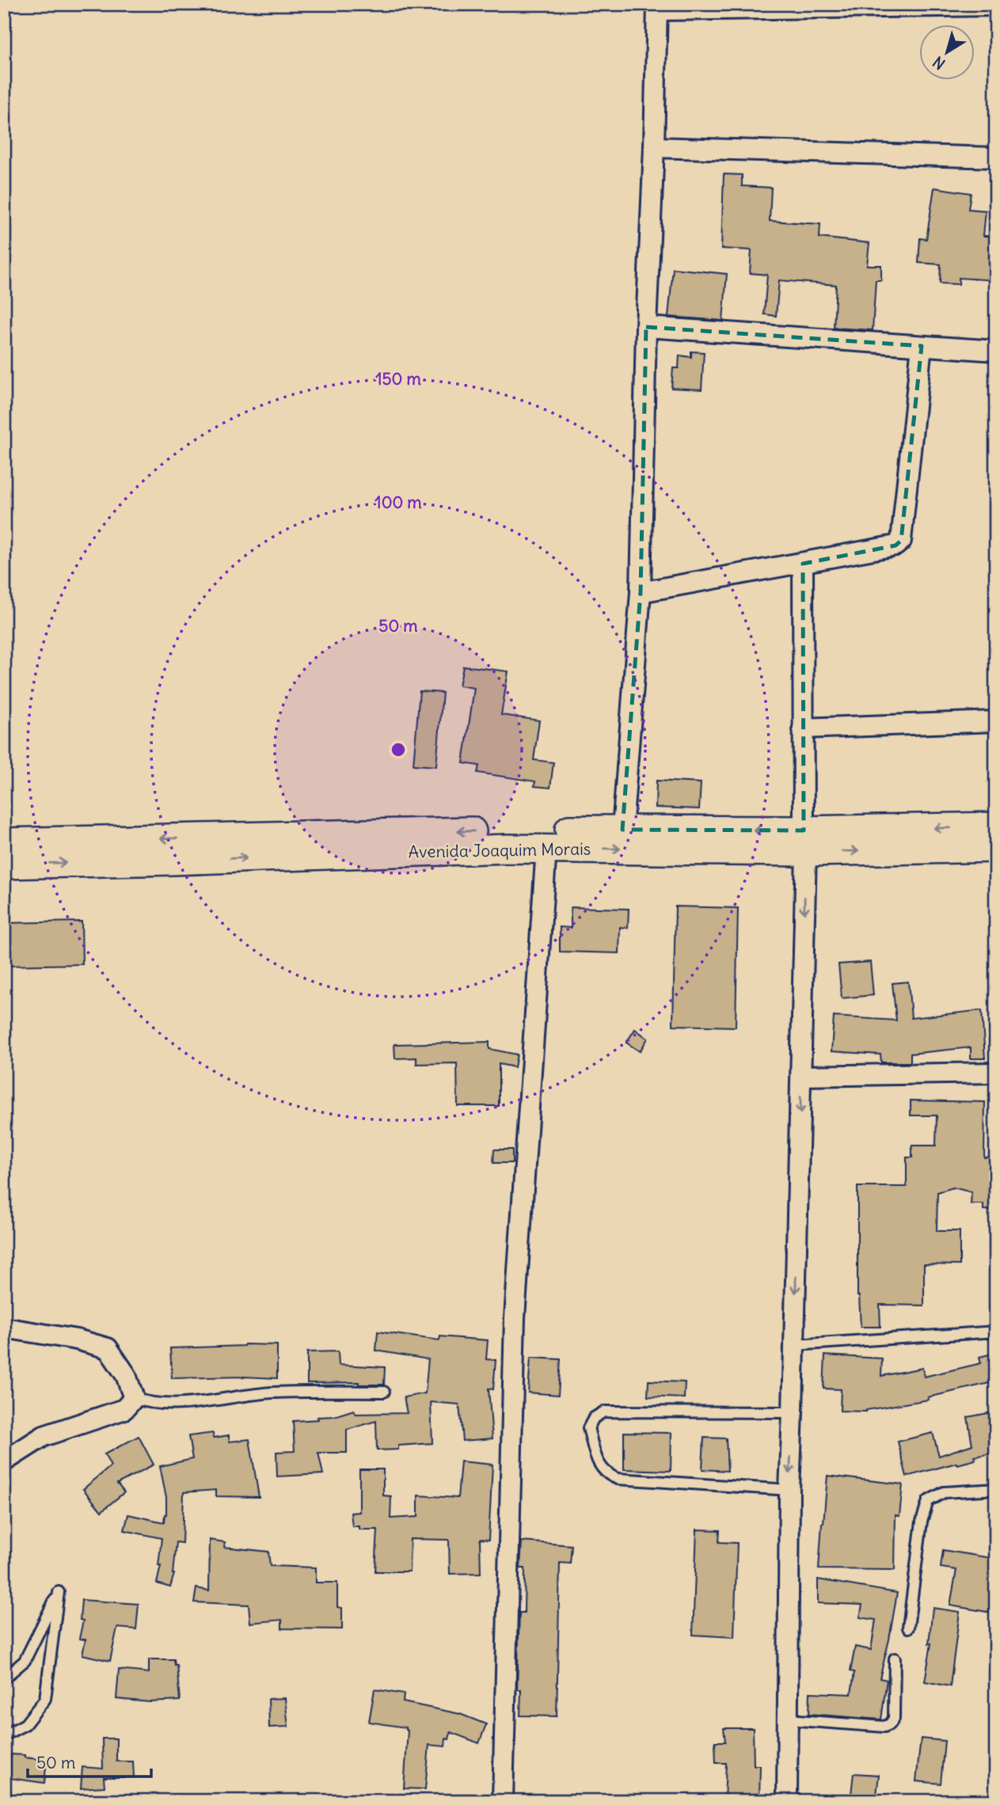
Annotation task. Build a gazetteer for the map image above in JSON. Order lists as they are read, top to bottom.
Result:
{
  "streets": {
    "street": ["Avenida Joaquim Morais"]
  },
  "scale_bar": "50 m",
  "north": "bottom left",
  "rings": ["150 m", "100 m", "50 m"]
}
